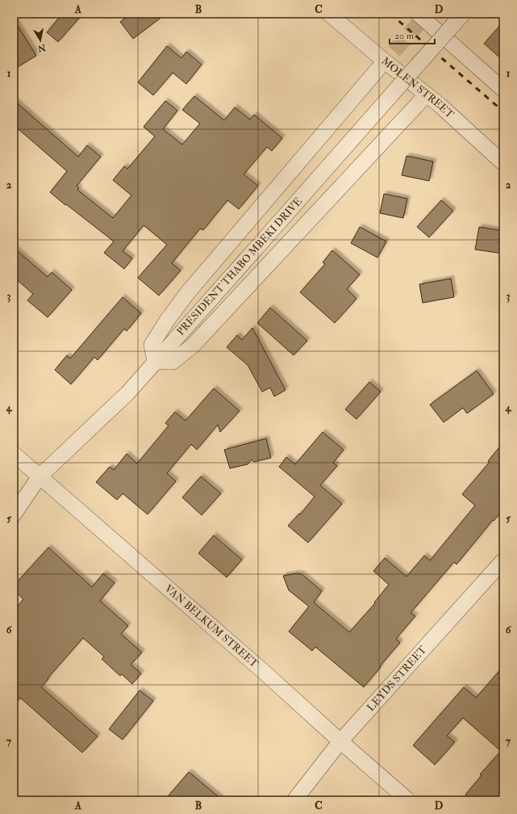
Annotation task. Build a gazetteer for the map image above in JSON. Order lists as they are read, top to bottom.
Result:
{
  "streets": {
    "street": [
      "MOLEN STREET",
      "PRESIDENT THABO MBEKI DRIVE",
      "VAN BELKUM STREET",
      "LEYDS STREET"
    ]
  },
  "crossings": [
    ["PRESIDENT THABO MBEKI DRIVE", "VAN BELKUM STREET"],
    ["VAN BELKUM STREET", "LEYDS STREET"]
  ],
  "scale_bar": "20 m",
  "north": "bottom",
  "grid": {
    "columns": [
      "A",
      "B",
      "C",
      "D"
    ],
    "rows": [
      "1",
      "2",
      "3",
      "4",
      "5",
      "6",
      "7"
    ]
  }
}
